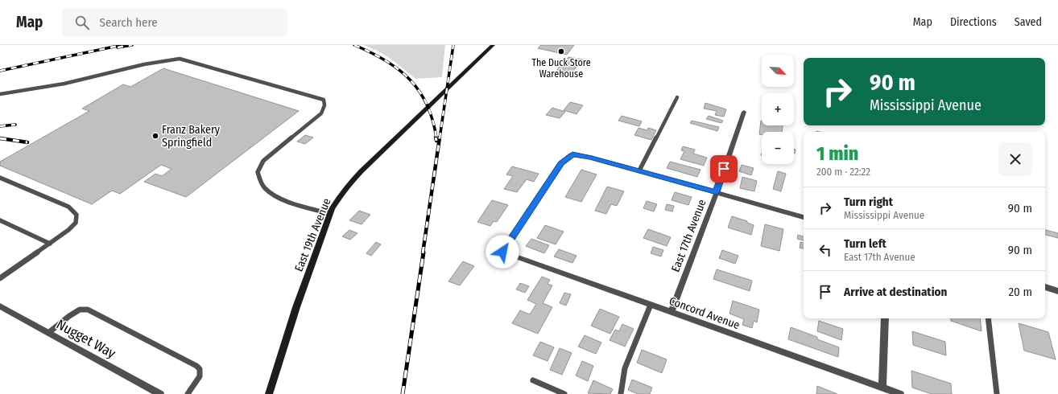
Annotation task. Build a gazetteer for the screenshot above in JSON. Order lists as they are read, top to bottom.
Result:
{
  "streets": {
    "street": [
      "East 19th Avenue",
      "East 17th Avenue",
      "Concord Avenue",
      "Nugget Way"
    ]
  },
  "crossings": [
    ["East 17th Avenue", "Concord Avenue"]
  ],
  "places": ["The Duck Store Warehouse", "Franz Bakery Springfield"],
  "north": "bottom right",
  "page": {
    "header": "Map",
    "search": "Search here",
    "nav": ["Map", "Directions", "Saved"],
    "map_buttons": ["+", "−"],
    "turn": ["90 m", "Mississippi Avenue"],
    "heading": ["1 min", "200 m · 22:22"],
    "list": [
      {
        "name": "Turn right",
        "note": "Mississippi Avenue",
        "value": "90 m"
      },
      {
        "name": "Turn left",
        "note": "East 17th Avenue",
        "value": "90 m"
      },
      {
        "name": "Arrive at destination",
        "value": "20 m"
      }
    ]
  }
}
